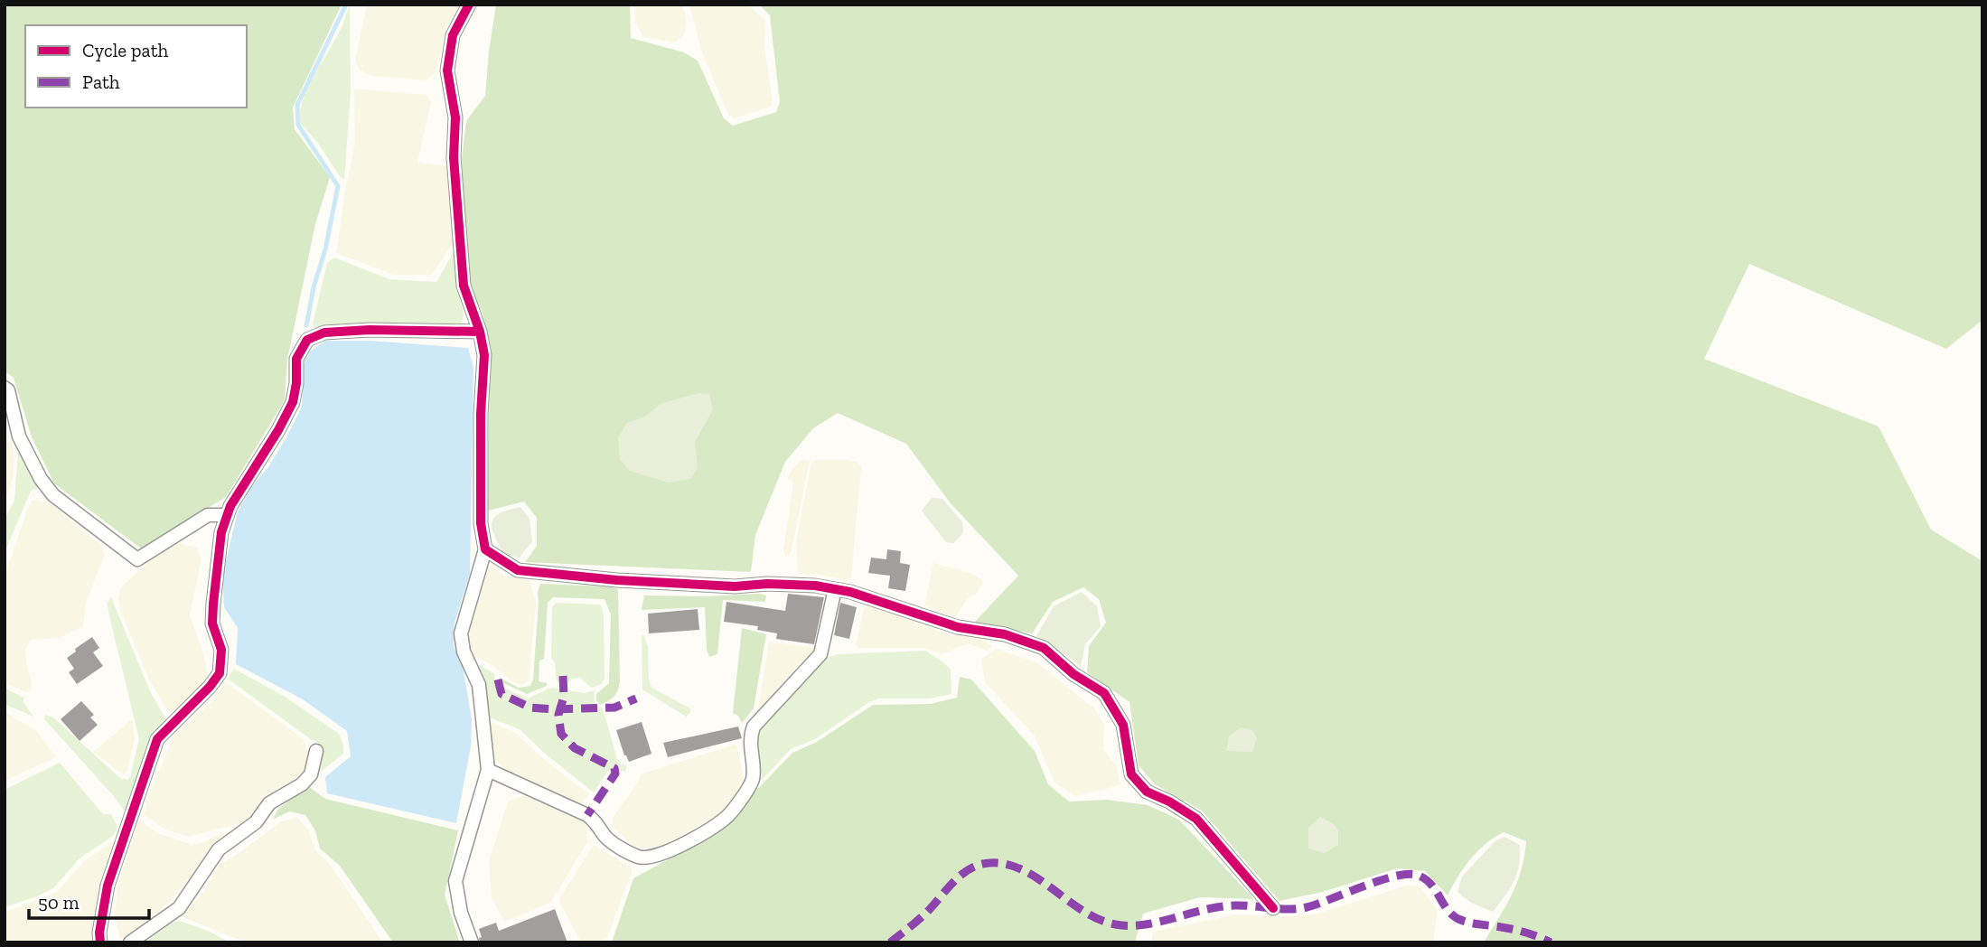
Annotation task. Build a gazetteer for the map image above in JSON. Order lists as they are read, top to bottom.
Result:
{
  "legend": ["Cycle path", "Path"],
  "scale_bar": "50 m"
}
